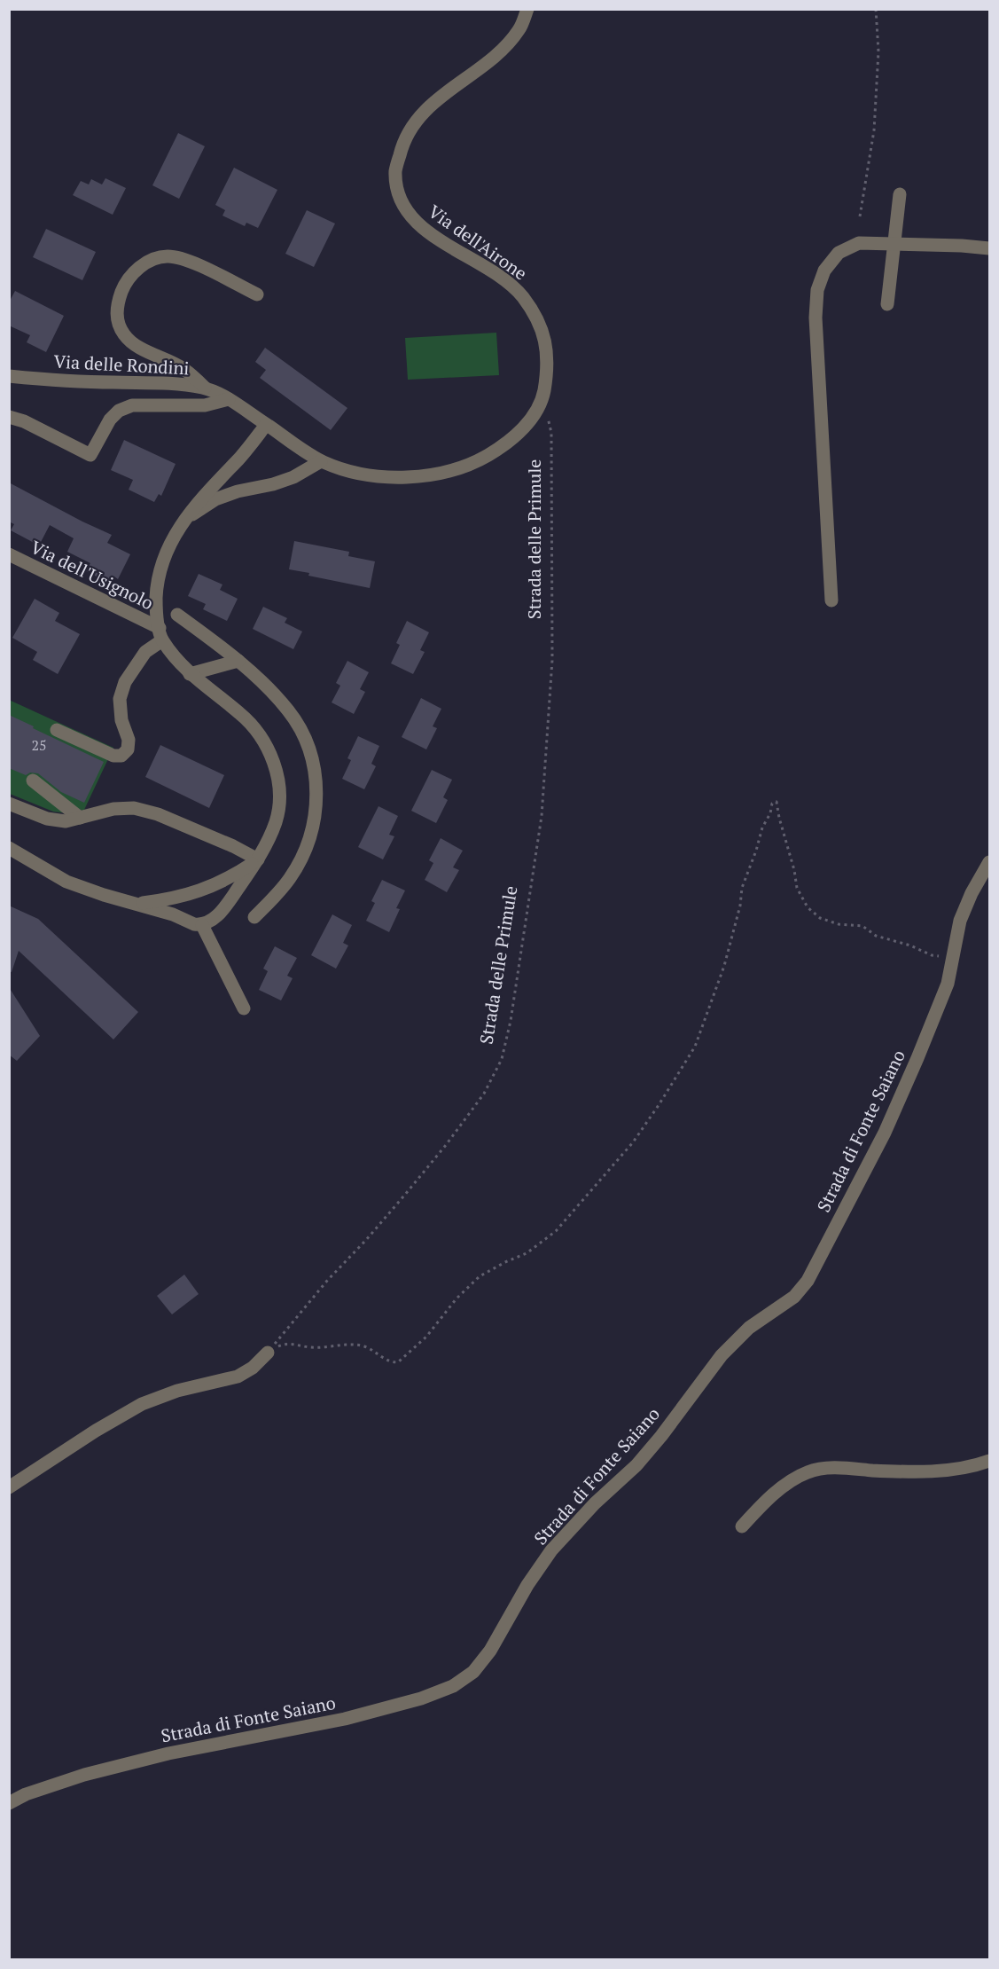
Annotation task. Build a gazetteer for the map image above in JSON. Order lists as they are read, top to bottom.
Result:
{
  "streets": {
    "street": [
      "Via dell'Airone",
      "Via delle Rondini",
      "Via dell'Usignolo",
      "Strada di Fonte Saiano"
    ],
    "path": ["Strada delle Primule"]
  },
  "crossings": [
    ["Via dell'Airone", "Via delle Rondini"],
    ["Via dell'Airone", "Strada delle Primule"]
  ],
  "house_numbers": ["25"]
}
